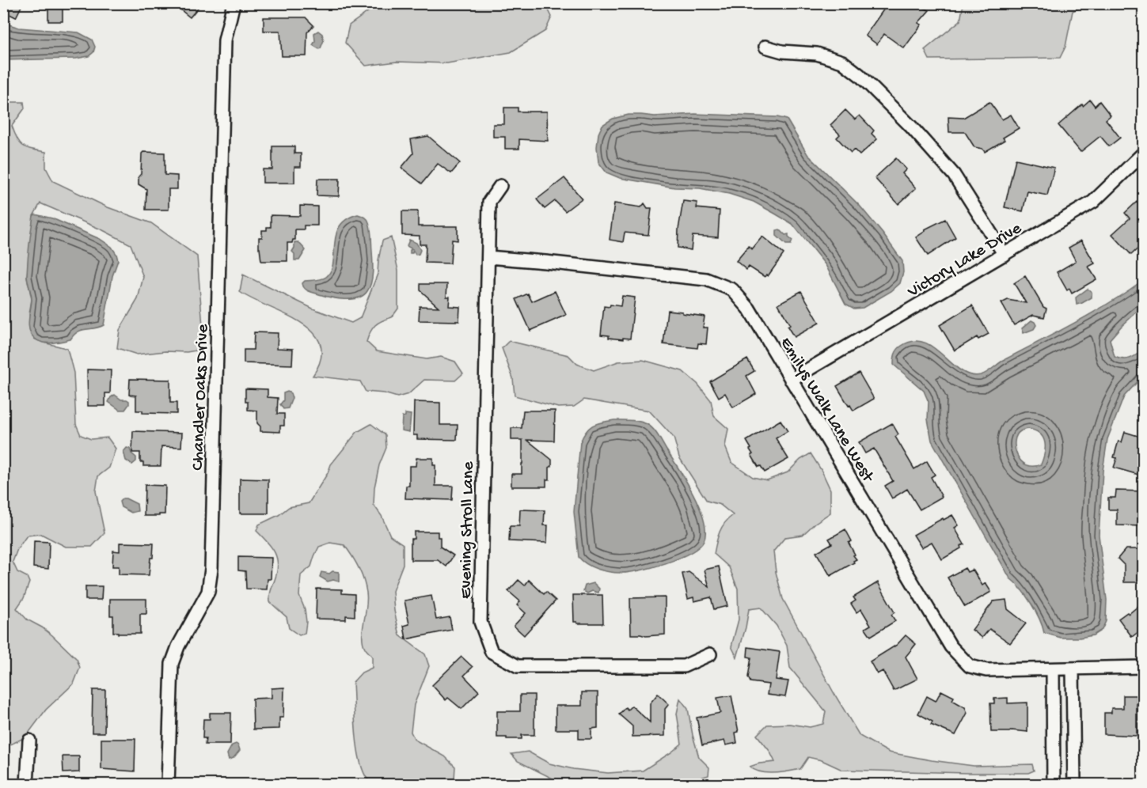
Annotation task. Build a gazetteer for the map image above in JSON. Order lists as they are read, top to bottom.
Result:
{
  "streets": {
    "street": [
      "Victory Lake Drive",
      "Chandler Oaks Drive",
      "Emilys Walk Lane West",
      "Evening Stroll Lane"
    ]
  },
  "crossings": [
    ["Victory Lake Drive", "Emilys Walk Lane West"],
    ["Emilys Walk Lane West", "Evening Stroll Lane"]
  ]
}
